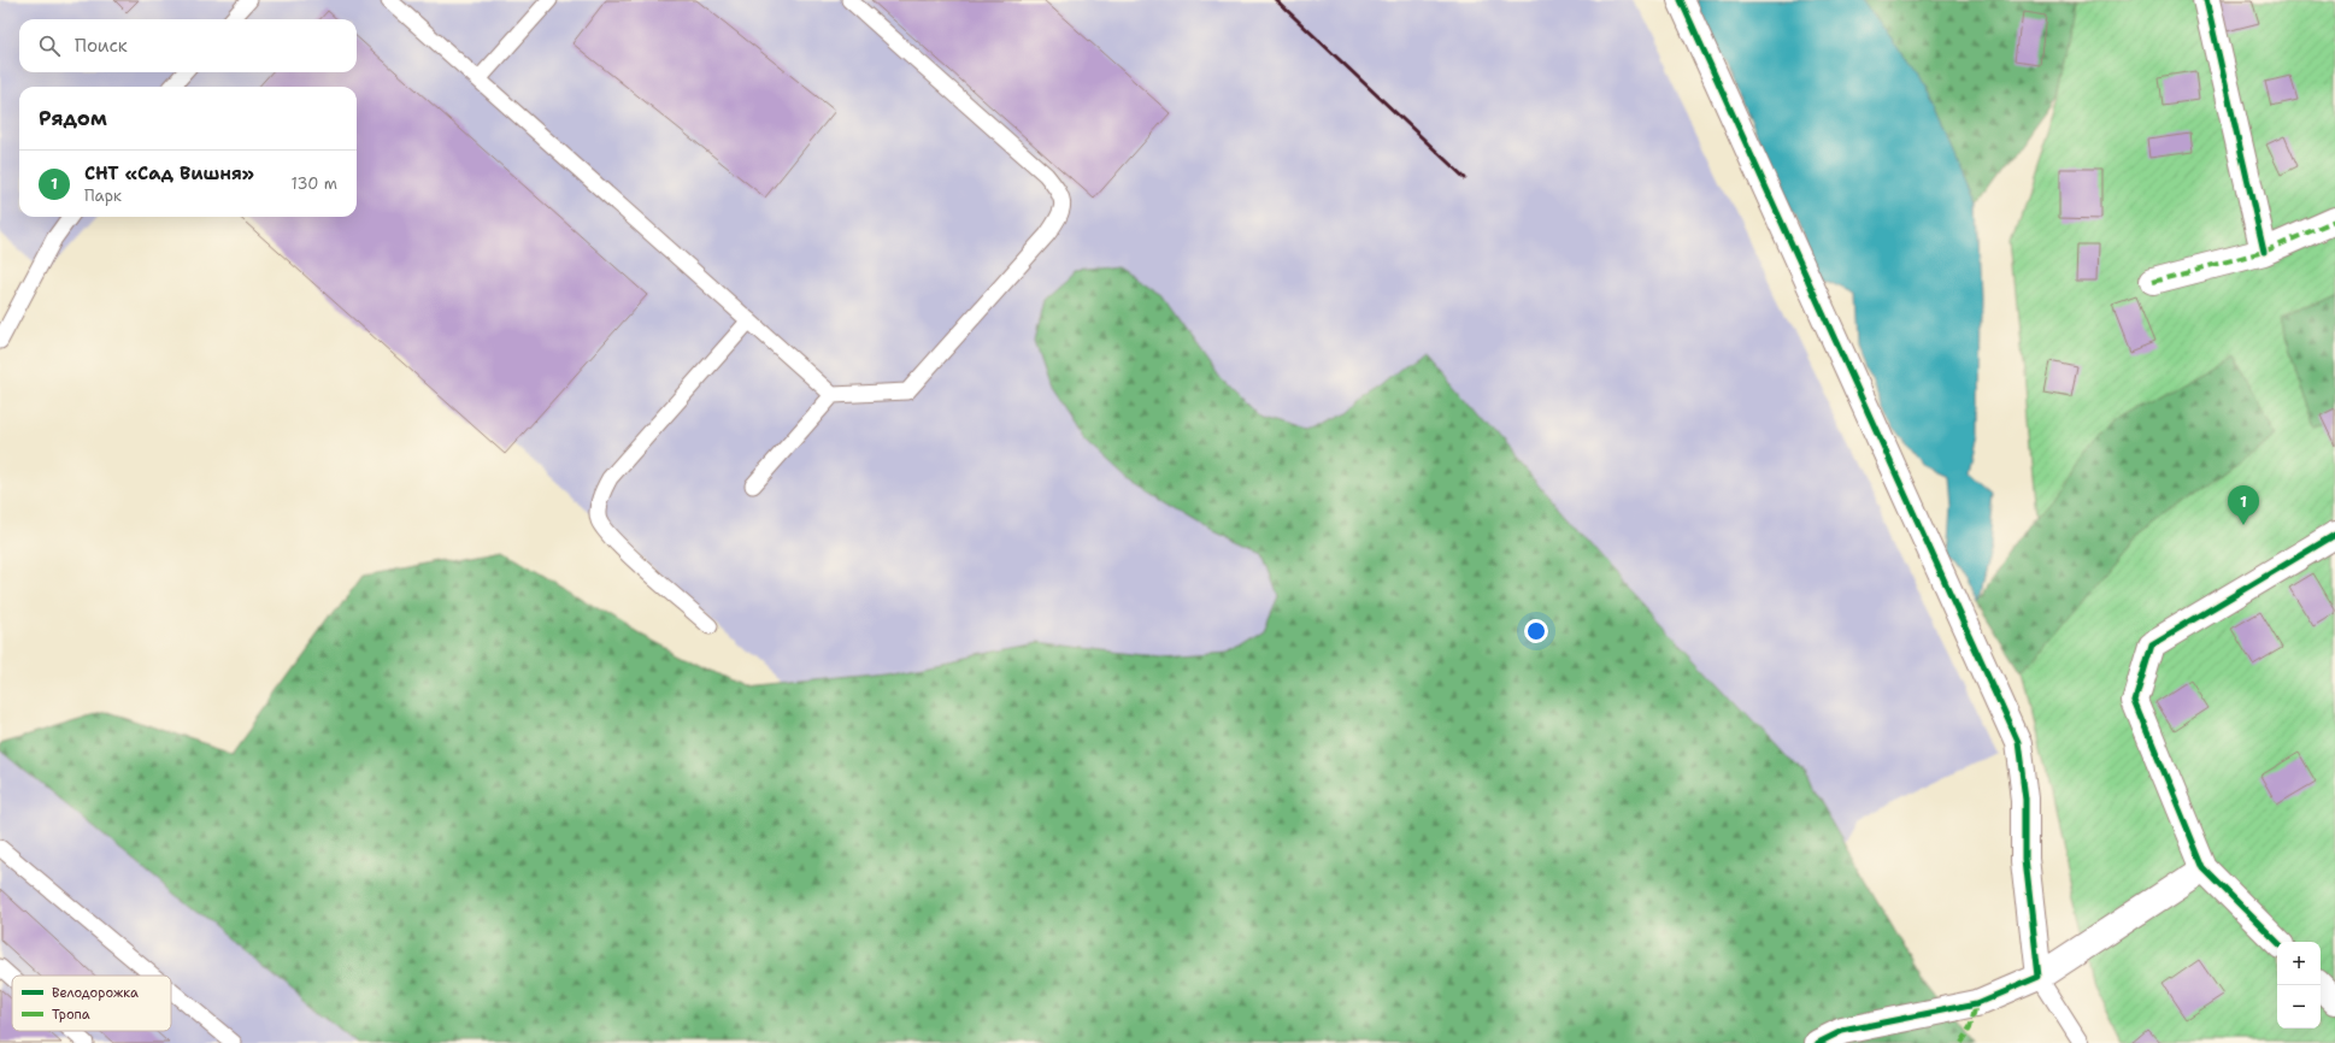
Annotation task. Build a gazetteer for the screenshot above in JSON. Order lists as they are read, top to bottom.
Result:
{
  "legend": ["Велодорожка", "Тропа"],
  "page": {
    "search": "Поиск",
    "heading": "Рядом",
    "list": [
      {
        "mark": "1",
        "name": "СНТ «Сад Вишня»",
        "note": "Парк",
        "value": "130 m"
      }
    ],
    "pins": "1",
    "map_buttons": ["+", "−"]
  }
}
